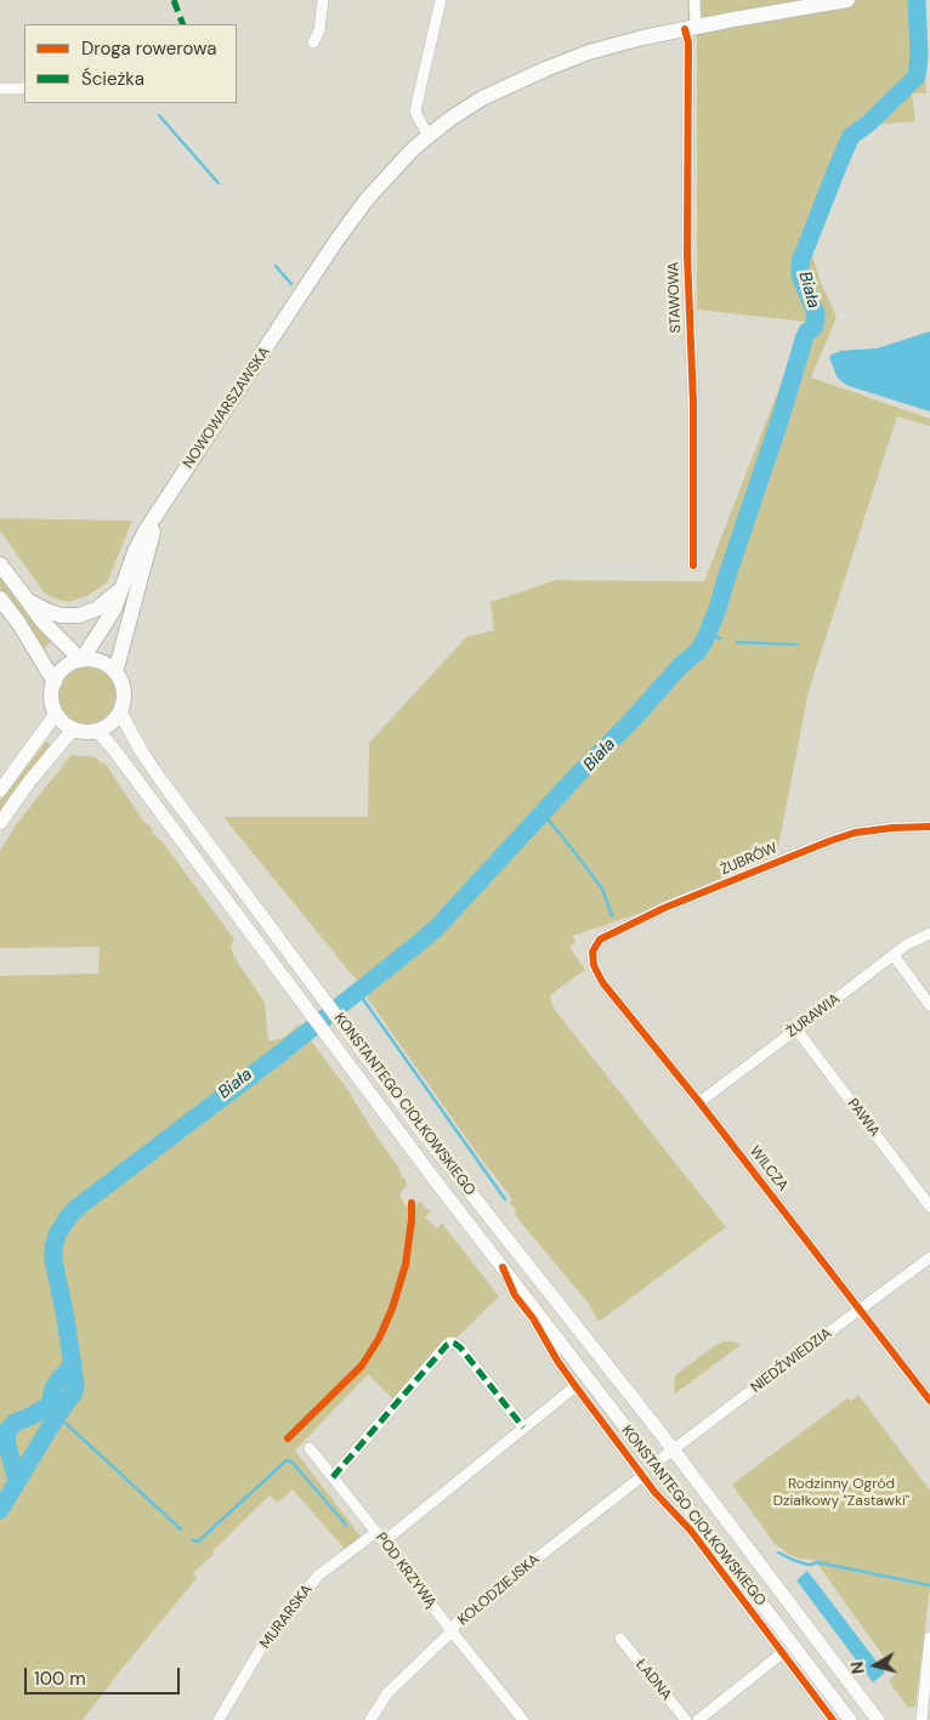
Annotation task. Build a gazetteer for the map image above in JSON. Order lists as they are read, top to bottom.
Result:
{
  "streets": {
    "highway": ["NOWOWARSZAWSKA"],
    "main road": ["KONSTANTEGO CIOŁKOWSKIEGO"],
    "street": [
      "STAWOWA",
      "ŻUBRÓW",
      "ŻURAWIA",
      "PAWIA",
      "WILCZA",
      "NIEDŹWIEDZIA",
      "POD KRZYWĄ",
      "KOŁODZIEJSKA",
      "MURARSKA",
      "ŁADNA"
    ]
  },
  "crossings": [
    ["STAWOWA", "NOWOWARSZAWSKA"],
    ["NOWOWARSZAWSKA", "KONSTANTEGO CIOŁKOWSKIEGO"],
    ["ŻUBRÓW", "WILCZA"],
    ["ŻURAWIA", "PAWIA"],
    ["ŻURAWIA", "WILCZA"],
    ["KONSTANTEGO CIOŁKOWSKIEGO", "NIEDŹWIEDZIA"],
    ["KONSTANTEGO CIOŁKOWSKIEGO", "KOŁODZIEJSKA"],
    ["KONSTANTEGO CIOŁKOWSKIEGO", "MURARSKA"],
    ["WILCZA", "NIEDŹWIEDZIA"],
    ["POD KRZYWĄ", "KOŁODZIEJSKA"],
    ["POD KRZYWĄ", "MURARSKA"]
  ],
  "water": ["Biała"],
  "parks": ["Rodzinny Ogród Działkowy \"Zastawki\""],
  "legend": ["Droga rowerowa", "Ścieżka"],
  "scale_bar": "100 m",
  "north": "left"
}
